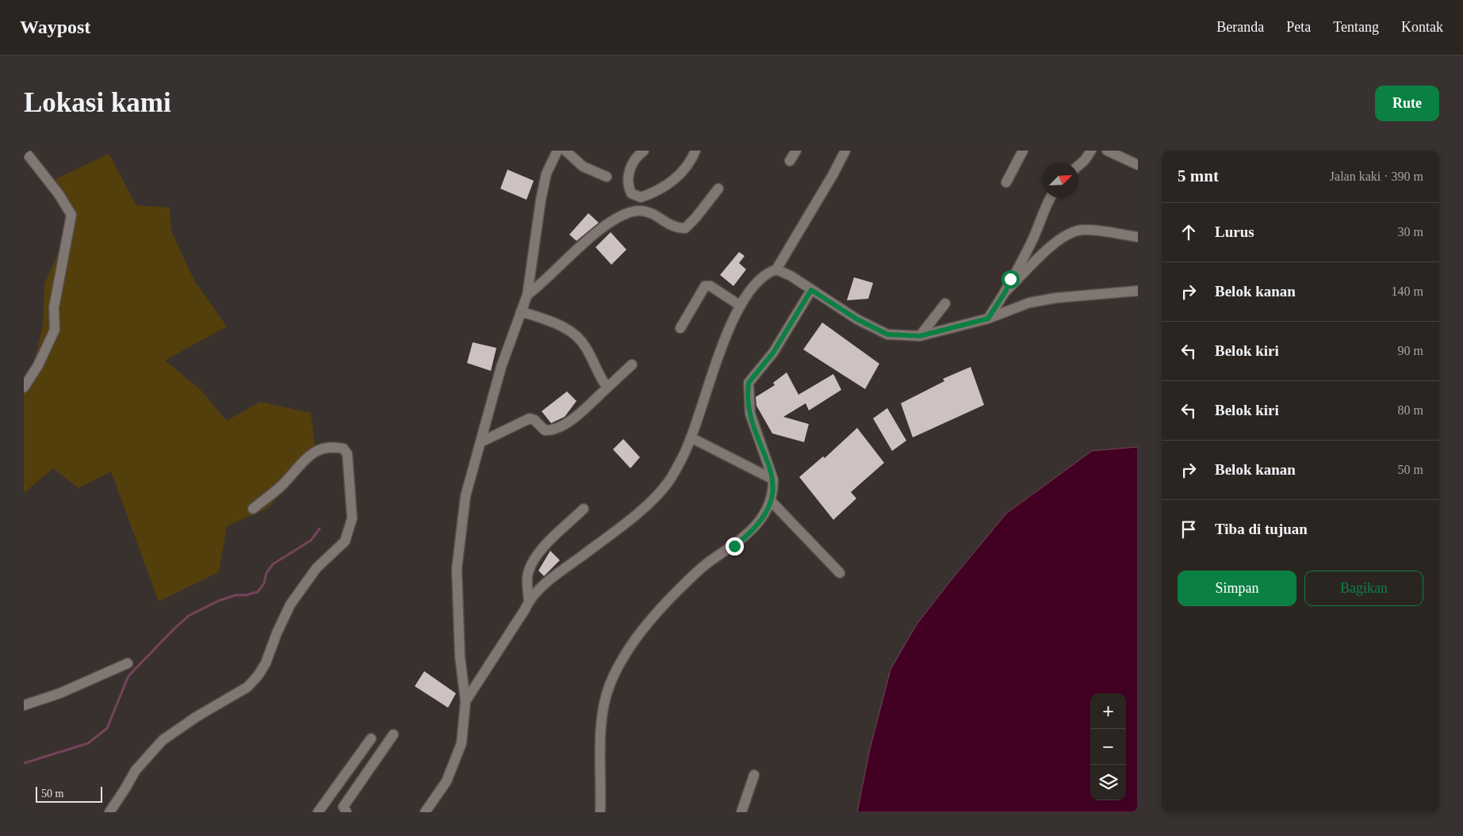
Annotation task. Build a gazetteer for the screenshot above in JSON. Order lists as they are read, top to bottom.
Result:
{
  "scale_bar": "50 m",
  "north": "top right",
  "page": {
    "header": "Waypost",
    "nav": [
      "Beranda",
      "Peta",
      "Tentang",
      "Kontak"
    ],
    "buttons": [
      "Rute",
      ["Simpan", "Bagikan"]
    ],
    "title": "Lokasi kami",
    "heading": ["5 mnt", "Jalan kaki · 390 m"],
    "list": [
      ["Lurus", "30 m"],
      ["Belok kanan", "140 m"],
      ["Belok kiri", "90 m"],
      ["Belok kiri", "80 m"],
      ["Belok kanan", "50 m"],
      "Tiba di tujuan"
    ],
    "map_buttons": ["+", "−"],
    "scale": "50 m"
  }
}
